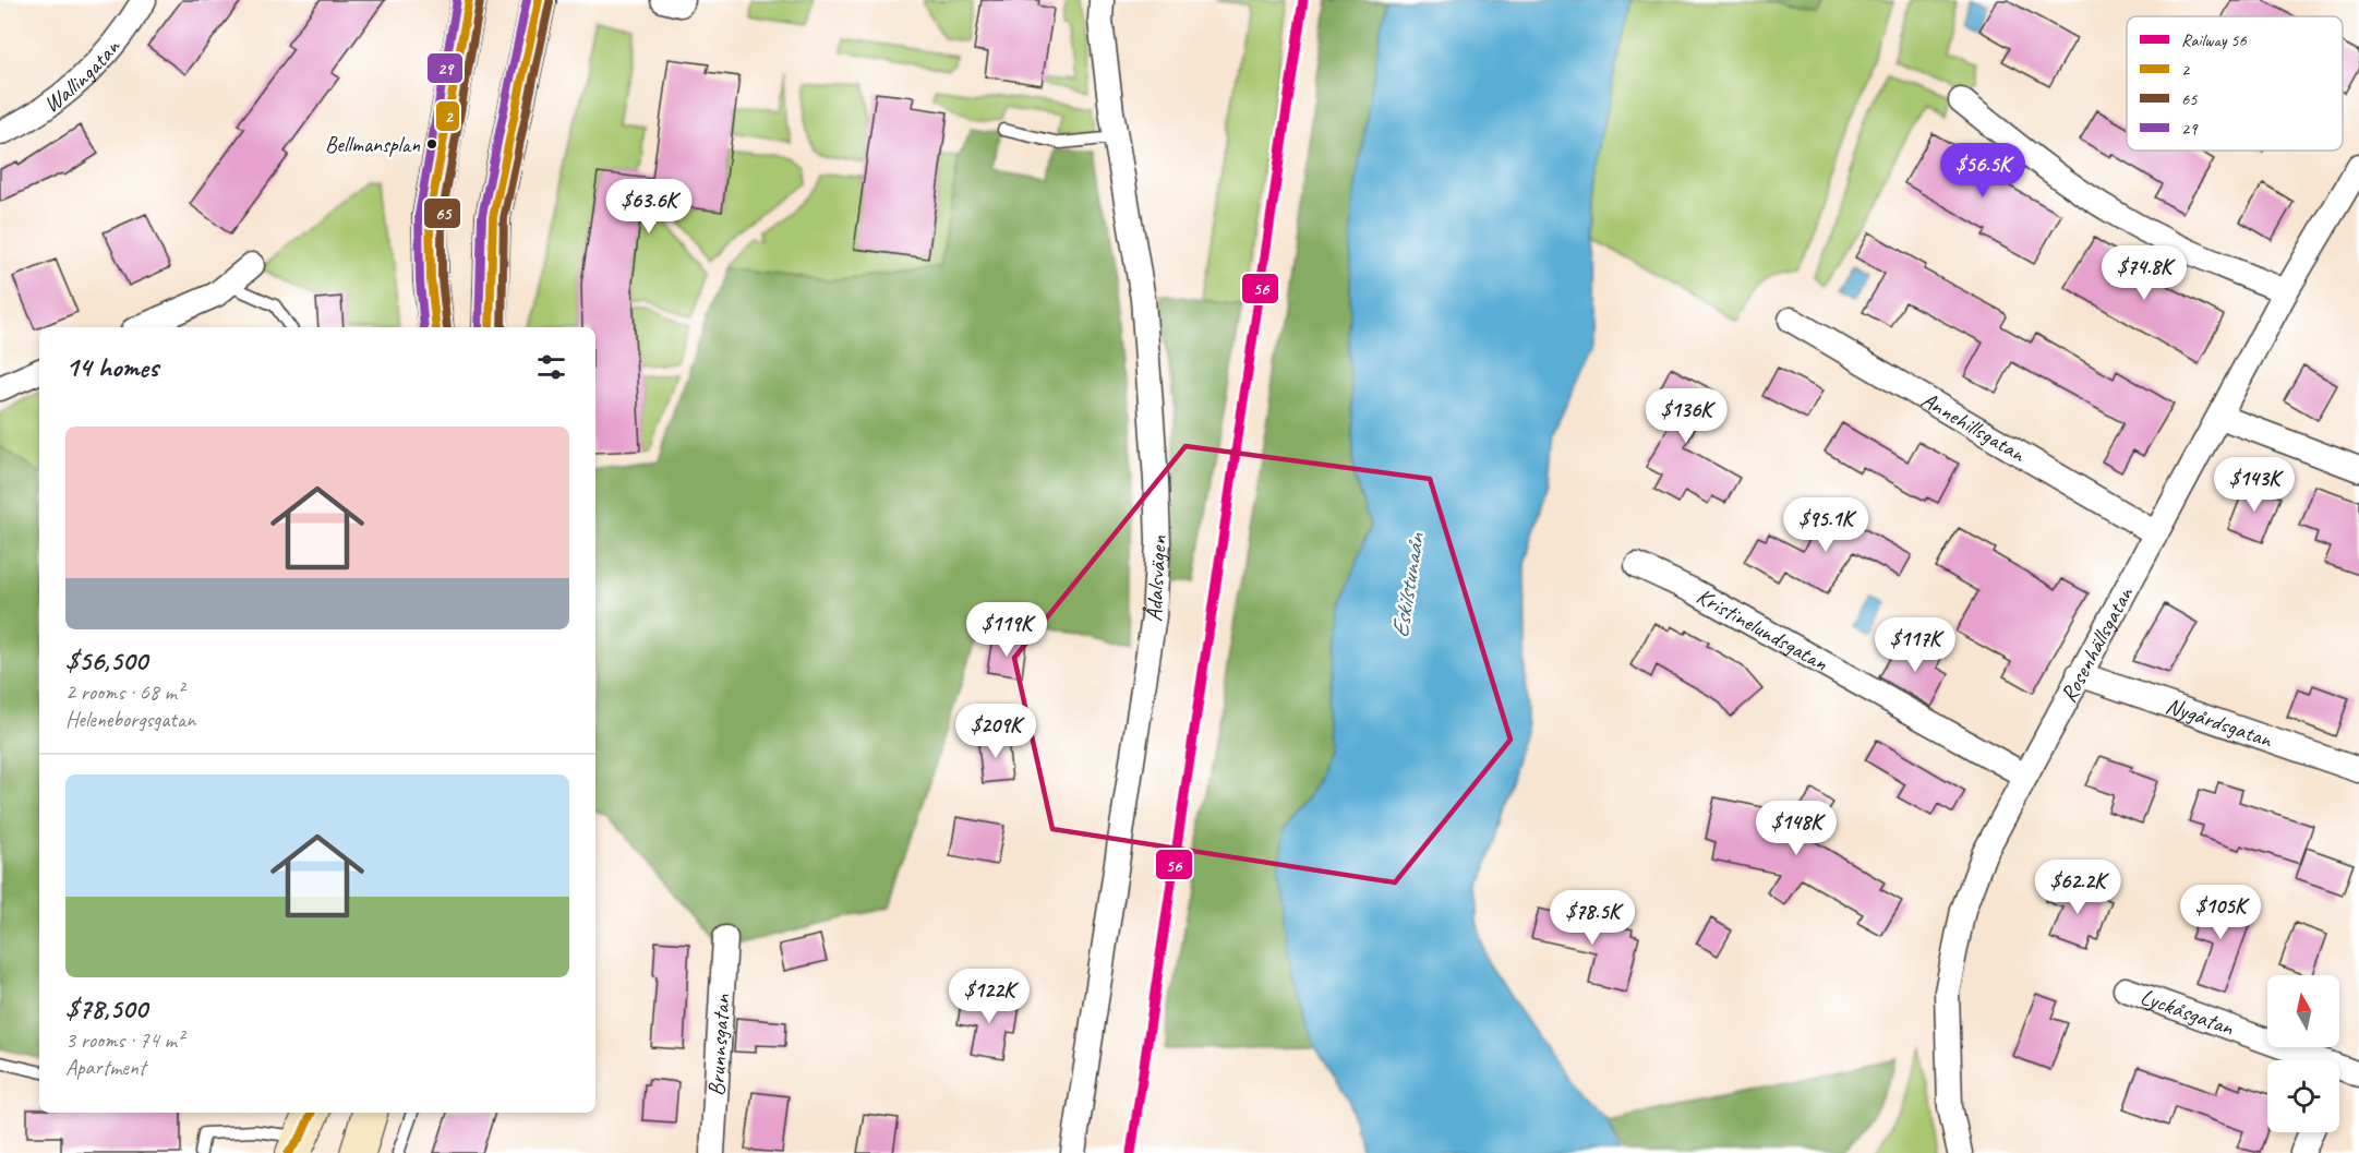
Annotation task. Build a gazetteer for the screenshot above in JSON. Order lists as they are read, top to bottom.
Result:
{
  "streets": {
    "street": [
      "Wallingatan",
      "Annehillsgatan",
      "Ådalsvägen",
      "Kristinelundsgatan",
      "Rosenhällsgatan",
      "Nygårdsgatan",
      "Lyckåsgatan",
      "Brunnsgatan"
    ]
  },
  "crossings": [
    ["Annehillsgatan", "Rosenhällsgatan"],
    ["Kristinelundsgatan", "Rosenhällsgatan"],
    ["Rosenhällsgatan", "Nygårdsgatan"]
  ],
  "water": ["Eskilstunaån"],
  "places": ["Bellmansplan"],
  "lines": [
    "rail line 56",
    "transit line 2",
    "transit line 29",
    "transit line 65"
  ],
  "legend": [
    "Railway 56",
    "2",
    "65",
    "29"
  ],
  "north": "top",
  "page": {
    "price": [
      "$56.5K",
      "$63.6K",
      "$74.8K",
      "$136K",
      "$143K",
      "$95.1K",
      "$119K",
      "$117K",
      "$209K",
      "$148K",
      "$62.2K",
      "$105K",
      "$78.5K",
      "$122K"
    ],
    "heading": "14 homes",
    "list": [
      {
        "name": "$56,500",
        "note": "2 rooms · 68 m² · Heleneborgsgatan"
      },
      {
        "name": "$78,500",
        "note": "3 rooms · 74 m² · Apartment"
      }
    ]
  }
}
